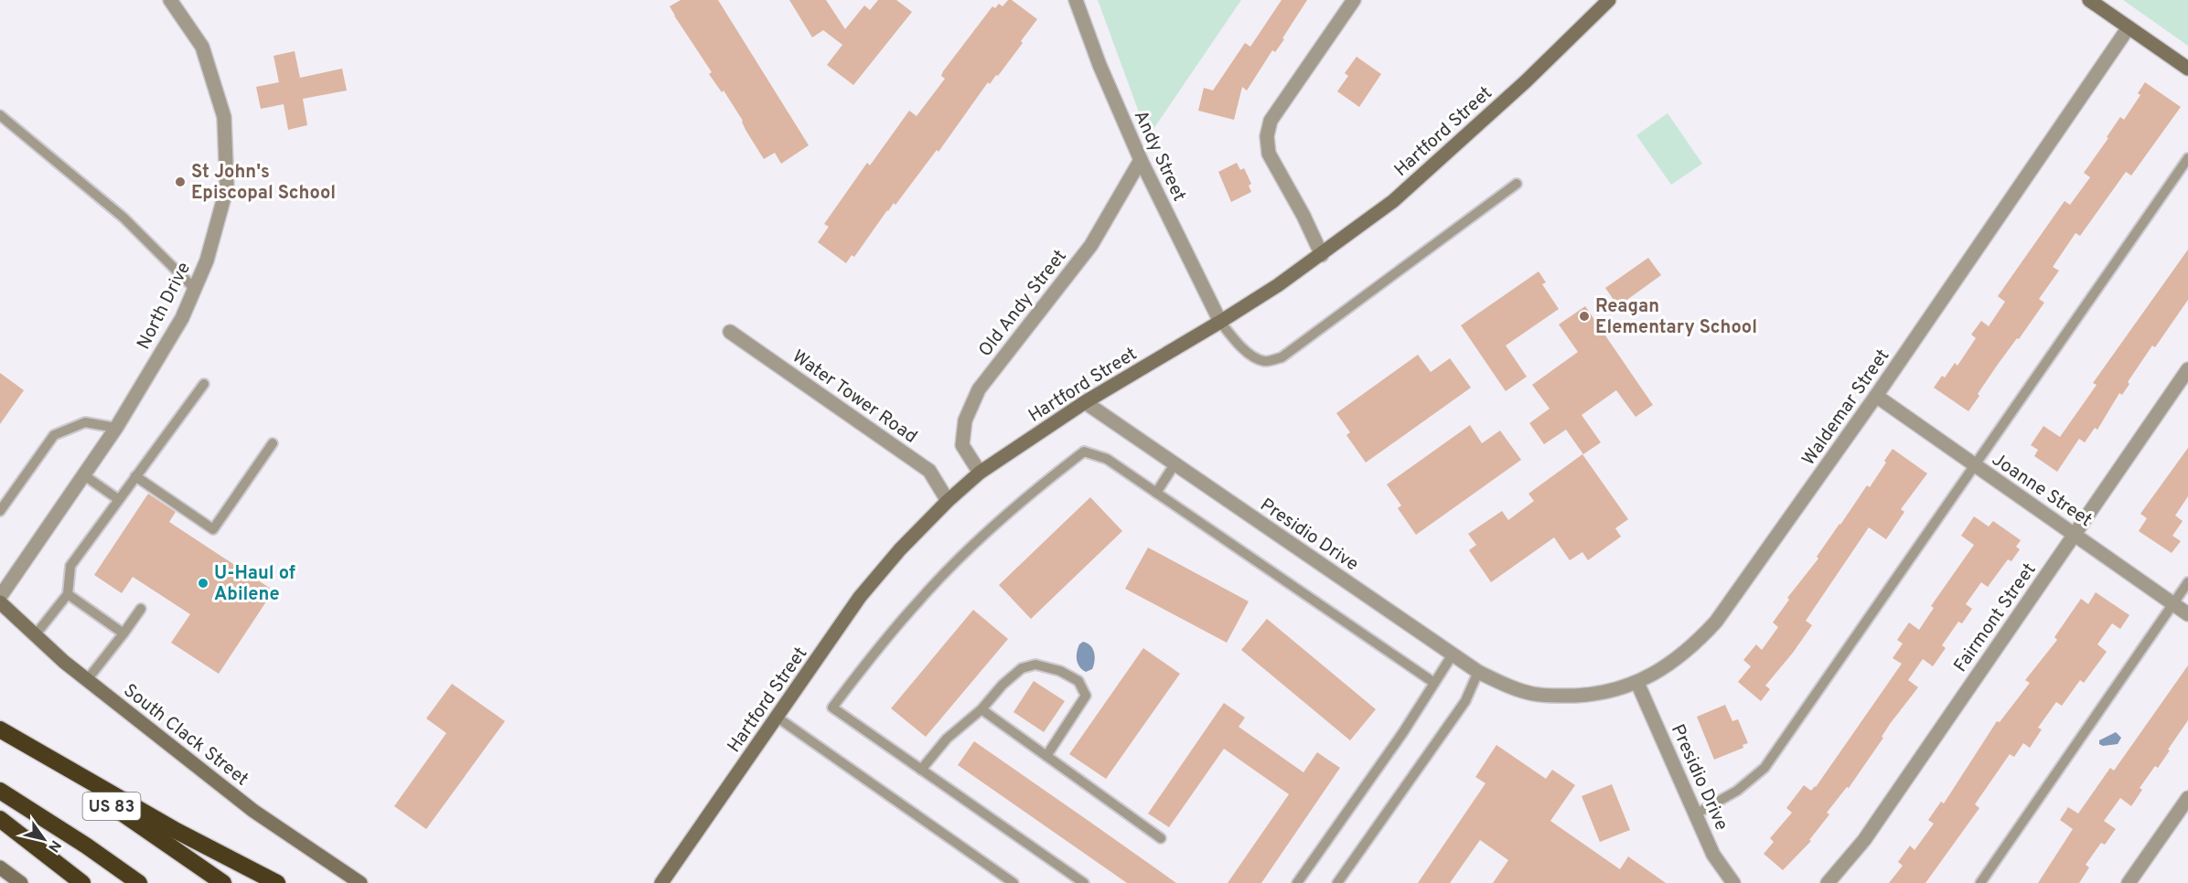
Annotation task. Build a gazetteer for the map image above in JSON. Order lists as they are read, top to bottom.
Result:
{
  "streets": {
    "highway": ["US 83"],
    "street": [
      "Hartford Street",
      "Andy Street",
      "Old Andy Street",
      "North Drive",
      "Water Tower Road",
      "Waldemar Street",
      "Joanne Street",
      "Presidio Drive",
      "Fairmont Street",
      "South Clack Street"
    ]
  },
  "crossings": [
    ["Hartford Street", "Andy Street"],
    ["Hartford Street", "Old Andy Street"],
    ["Hartford Street", "Water Tower Road"],
    ["Hartford Street", "Presidio Drive"],
    ["Andy Street", "Old Andy Street"],
    ["Waldemar Street", "Joanne Street"],
    ["Waldemar Street", "Presidio Drive"],
    ["Joanne Street", "Fairmont Street"]
  ],
  "places": ["St John's Episcopal School", "Reagan Elementary School", "U-Haul of Abilene"],
  "north": "bottom right"
}
